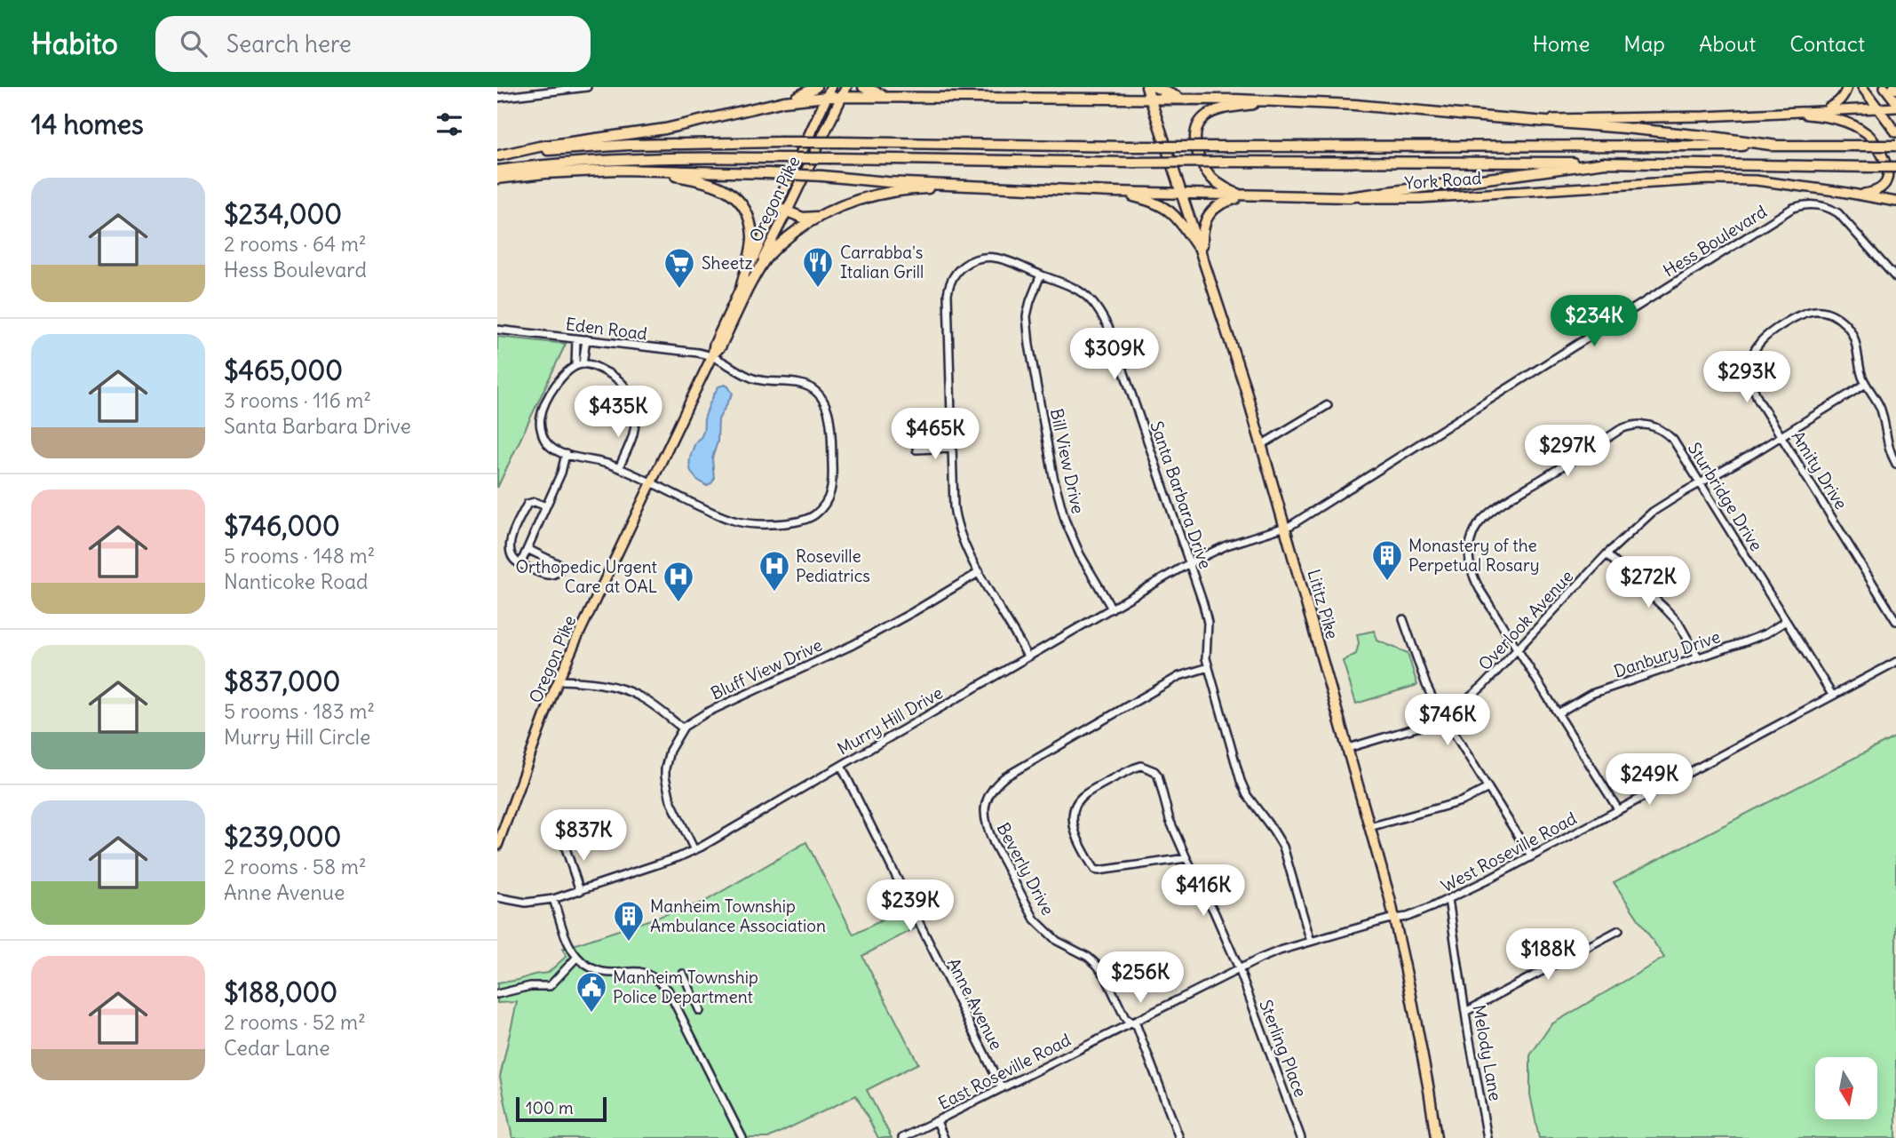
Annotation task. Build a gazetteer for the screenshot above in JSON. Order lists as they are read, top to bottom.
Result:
{
  "streets": {
    "highway": ["York Road", "Oregon Pike", "Lititz Pike"],
    "street": [
      "Hess Boulevard",
      "Eden Road",
      "Bill View Drive",
      "Amity Drive",
      "Santa Barbara Drive",
      "Sturbridge Drive",
      "Overlook Avenue",
      "Danbury Drive",
      "Bluff View Drive",
      "Murry Hill Drive",
      "West Roseville Road",
      "Beverly Drive",
      "Anne Avenue",
      "Sterling Place",
      "Melody Lane",
      "East Roseville Road"
    ]
  },
  "crossings": [
    ["York Road", "Lititz Pike"],
    ["Oregon Pike", "Eden Road"],
    ["Hess Boulevard", "Lititz Pike"],
    ["Hess Boulevard", "Murry Hill Drive"],
    ["Bill View Drive", "Santa Barbara Drive"],
    ["Bill View Drive", "Murry Hill Drive"],
    ["Amity Drive", "Overlook Avenue"],
    ["Santa Barbara Drive", "Bluff View Drive"],
    ["Santa Barbara Drive", "Murry Hill Drive"],
    ["Santa Barbara Drive", "Beverly Drive"],
    ["Santa Barbara Drive", "East Roseville Road"],
    ["Sturbridge Drive", "Overlook Avenue"],
    ["Sturbridge Drive", "Danbury Drive"],
    ["Sturbridge Drive", "West Roseville Road"],
    ["Lititz Pike", "Overlook Avenue"],
    ["Lititz Pike", "Murry Hill Drive"],
    ["Lititz Pike", "West Roseville Road"],
    ["Lititz Pike", "East Roseville Road"],
    ["Bluff View Drive", "Murry Hill Drive"],
    ["Murry Hill Drive", "Anne Avenue"],
    ["West Roseville Road", "Melody Lane"],
    ["West Roseville Road", "East Roseville Road"],
    ["Beverly Drive", "East Roseville Road"],
    ["Anne Avenue", "East Roseville Road"],
    ["Sterling Place", "East Roseville Road"]
  ],
  "places": {
    "restaurant": ["Carrabba's Italian Grill"],
    "supermarket": ["Sheetz"],
    "building": ["Monastery of the Perpetual Rosary", "Manheim Township Ambulance Association"],
    "hospital": ["Roseville Pediatrics", "Orthopedic Urgent Care at OAL"],
    "public building": ["Manheim Township Police Department"]
  },
  "scale_bar": "100 m",
  "north": "bottom",
  "page": {
    "header": "Habito",
    "search": "Search here",
    "nav": [
      "Home",
      "Map",
      "About",
      "Contact"
    ],
    "heading": "14 homes",
    "list": [
      {
        "name": "$234,000",
        "note": "2 rooms · 64 m² · Hess Boulevard"
      },
      {
        "name": "$465,000",
        "note": "3 rooms · 116 m² · Santa Barbara Drive"
      },
      {
        "name": "$746,000",
        "note": "5 rooms · 148 m² · Nanticoke Road"
      },
      {
        "name": "$837,000",
        "note": "5 rooms · 183 m² · Murry Hill Circle"
      },
      {
        "name": "$239,000",
        "note": "2 rooms · 58 m² · Anne Avenue"
      },
      {
        "name": "$188,000",
        "note": "2 rooms · 52 m² · Cedar Lane"
      }
    ],
    "price": [
      "$234K",
      "$309K",
      "$293K",
      "$435K",
      "$465K",
      "$297K",
      "$272K",
      "$746K",
      "$249K",
      "$837K",
      "$416K",
      "$239K",
      "$188K",
      "$256K"
    ],
    "scale": "100 m"
  }
}
